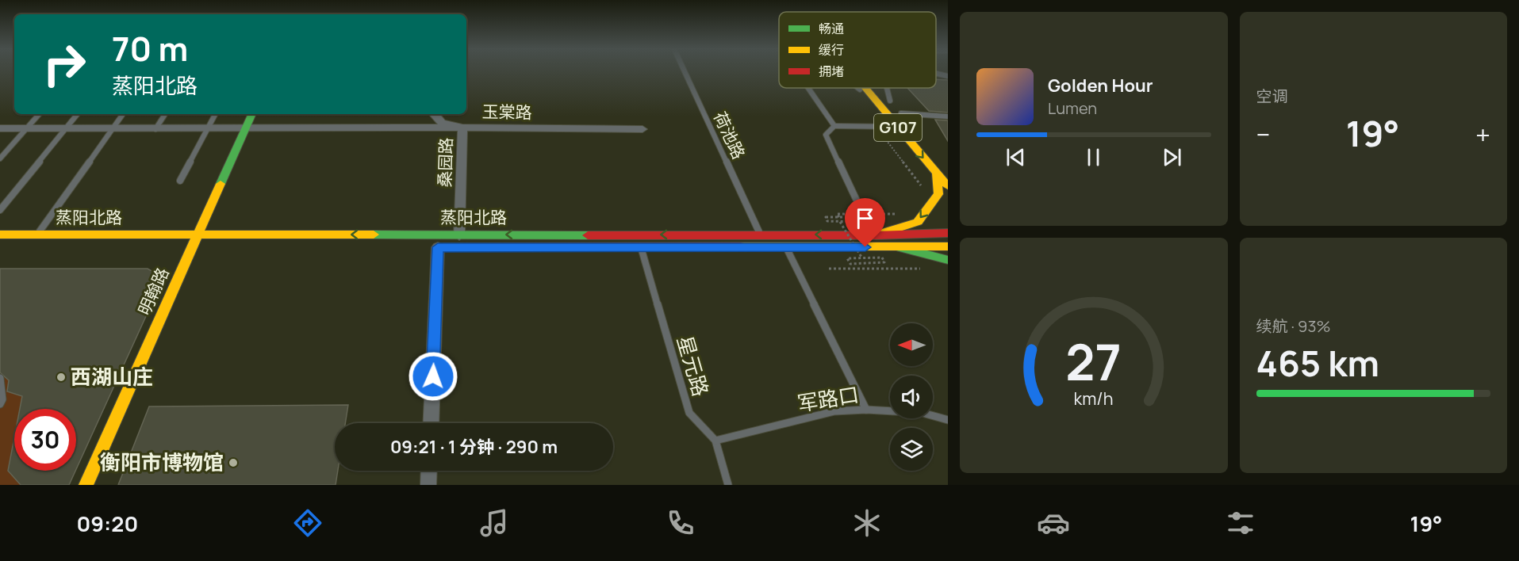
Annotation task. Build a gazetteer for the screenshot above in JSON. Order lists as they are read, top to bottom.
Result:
{
  "streets": {
    "main road": ["G107", "蒸阳北路", "明翰路"],
    "street": ["玉棠路", "桑园路"],
    "lane": ["荷池路", "星元路", "军路口"]
  },
  "crossings": [
    ["玉棠路", "桑园路"],
    ["玉棠路", "明翰路"],
    ["荷池路", "蒸阳北路"],
    ["桑园路", "蒸阳北路"],
    ["蒸阳北路", "明翰路"],
    ["蒸阳北路", "星元路"],
    ["星元路", "军路口"]
  ],
  "places": ["西湖山庄", "衡阳市博物馆"],
  "legend": ["畅通", "缓行", "拥堵"],
  "north": "left",
  "page": {
    "tile": [
      "空调",
      ["续航 · 93%", "465 km"]
    ],
    "turn": ["70 m", "蒸阳北路"],
    "song": ["Golden Hour", "Lumen"],
    "heat": ["−", "19°", "+"],
    "limit": "30",
    "trip": "09:21 · 1 分钟 · 290 m",
    "tabs": ["09:20", "19°"],
    "gauge": ["27", "km/h"]
  }
}
